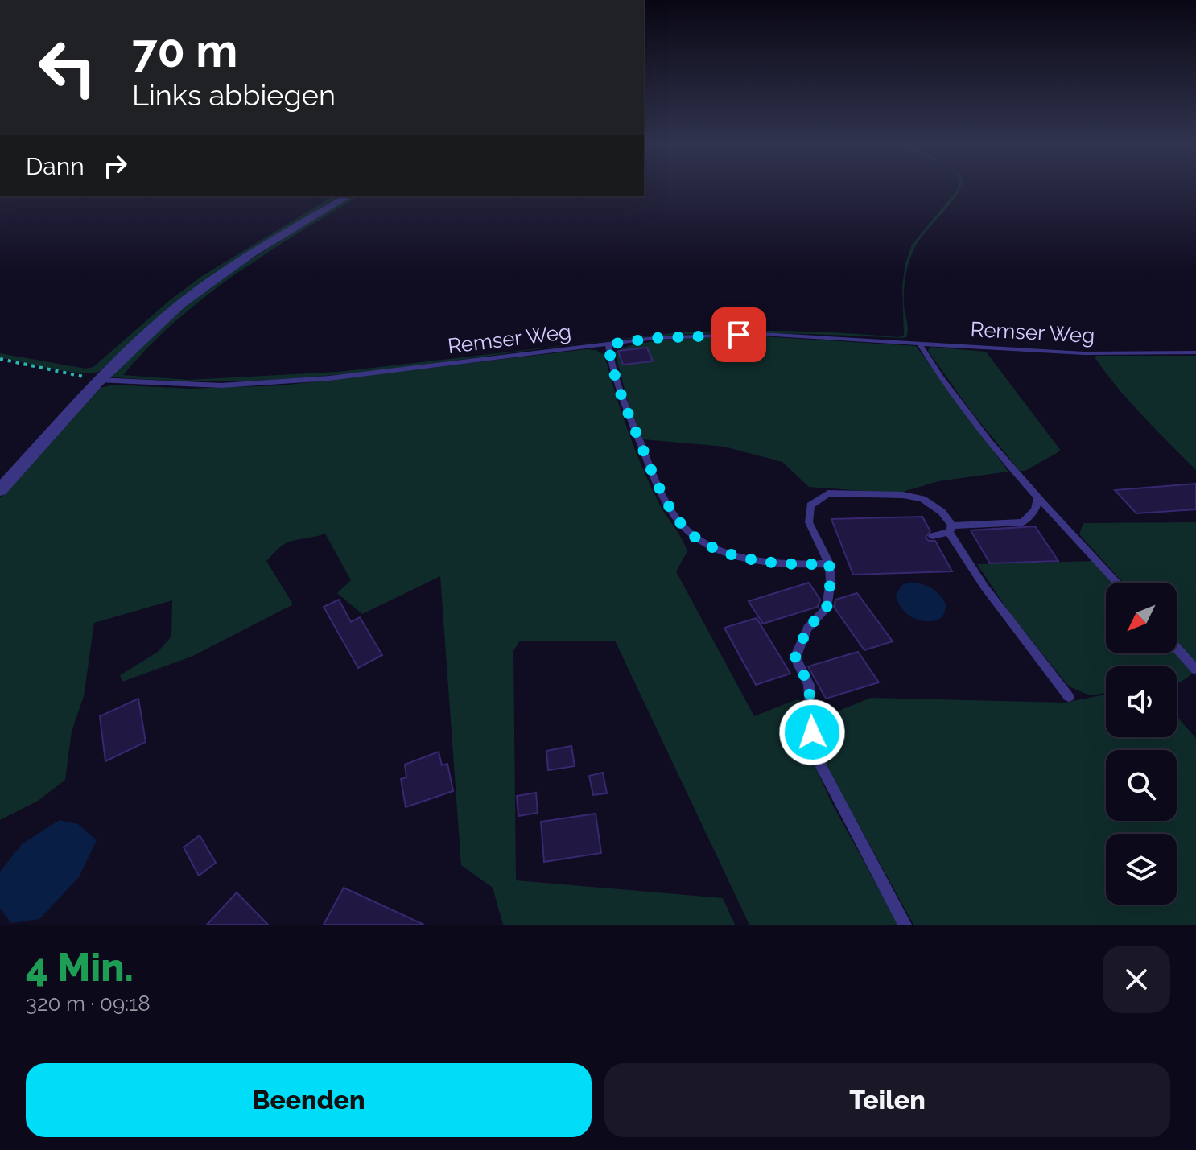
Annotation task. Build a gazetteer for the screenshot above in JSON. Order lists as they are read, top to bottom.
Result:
{
  "streets": {
    "lane": ["Remser Weg"]
  },
  "north": "bottom left",
  "page": {
    "turn": ["70 m", "Links abbiegen"],
    "then": "Dann",
    "heading": ["4 Min.", "320 m · 09:18"],
    "buttons": ["Beenden", "Teilen"]
  }
}
